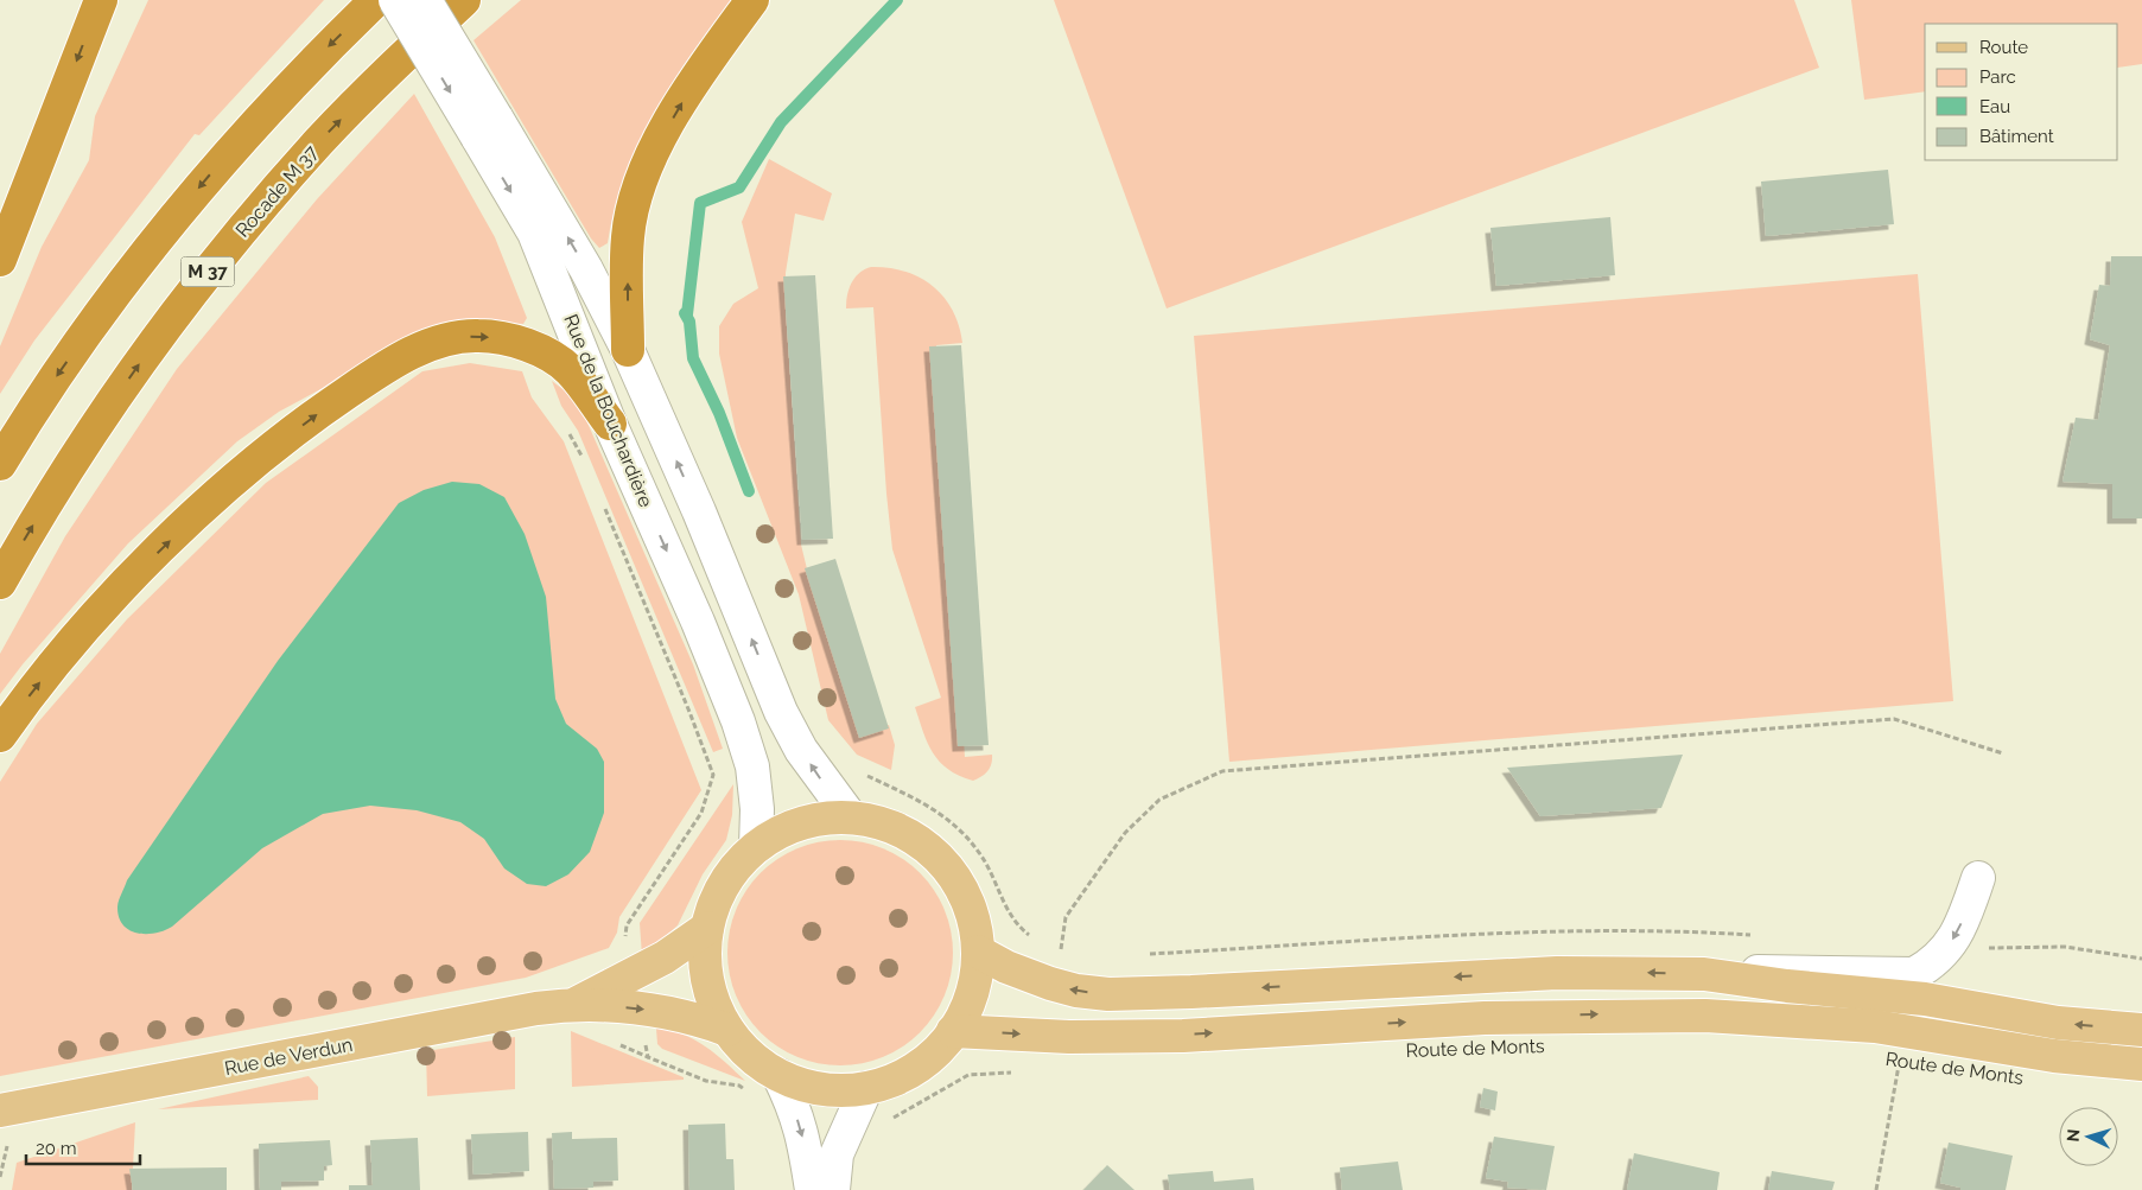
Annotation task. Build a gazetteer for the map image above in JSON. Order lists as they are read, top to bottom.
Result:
{
  "streets": {
    "highway": ["Rocade M 37", "M 37"],
    "main road": ["Route de Monts", "Rue de Verdun"],
    "street": ["Rue de la Bouchardière"]
  },
  "legend": [
    "Route",
    "Parc",
    "Eau",
    "Bâtiment"
  ],
  "scale_bar": "20 m",
  "north": "left"
}
